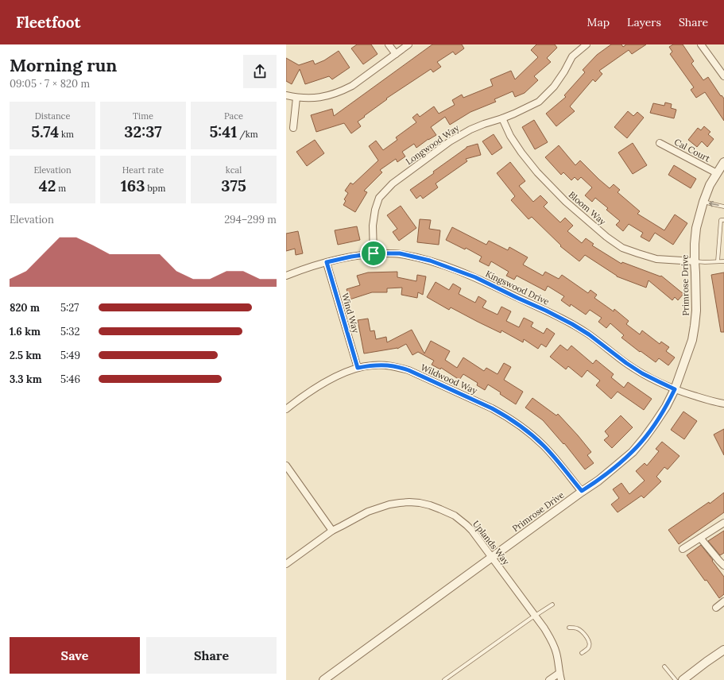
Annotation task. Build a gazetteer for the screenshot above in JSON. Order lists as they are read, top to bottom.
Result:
{
  "streets": {
    "street": [
      "Longwood Way",
      "Cal Court",
      "Bloom Way",
      "Primrose Drive",
      "Kingswood Drive",
      "Wind Way",
      "Wildwood Way",
      "Uplands Way"
    ]
  },
  "crossings": [
    ["Longwood Way", "Bloom Way"],
    ["Longwood Way", "Kingswood Drive"],
    ["Cal Court", "Primrose Drive"],
    ["Bloom Way", "Primrose Drive"],
    ["Primrose Drive", "Kingswood Drive"],
    ["Primrose Drive", "Wildwood Way"],
    ["Primrose Drive", "Uplands Way"],
    ["Kingswood Drive", "Wind Way"],
    ["Wind Way", "Wildwood Way"]
  ],
  "page": {
    "header": "Fleetfoot",
    "nav": ["Map", "Layers", "Share"],
    "heading": ["Morning run", "09:05 · 7 × 820 m"],
    "stats": [
      ["Distance", "5.74 km"],
      ["Time", "32:37"],
      ["Pace", "5:41 /km"],
      ["Elevation", "42 m"],
      ["Heart rate", "163 bpm"],
      ["kcal", "375"]
    ],
    "chart": ["Elevation", "294–299 m"],
    "list": [
      {
        "name": "820 m",
        "note": "5:27"
      },
      {
        "name": "1.6 km",
        "note": "5:32"
      },
      {
        "name": "2.5 km",
        "note": "5:49"
      },
      {
        "name": "3.3 km",
        "note": "5:46"
      }
    ],
    "buttons": ["Save", "Share"]
  }
}
